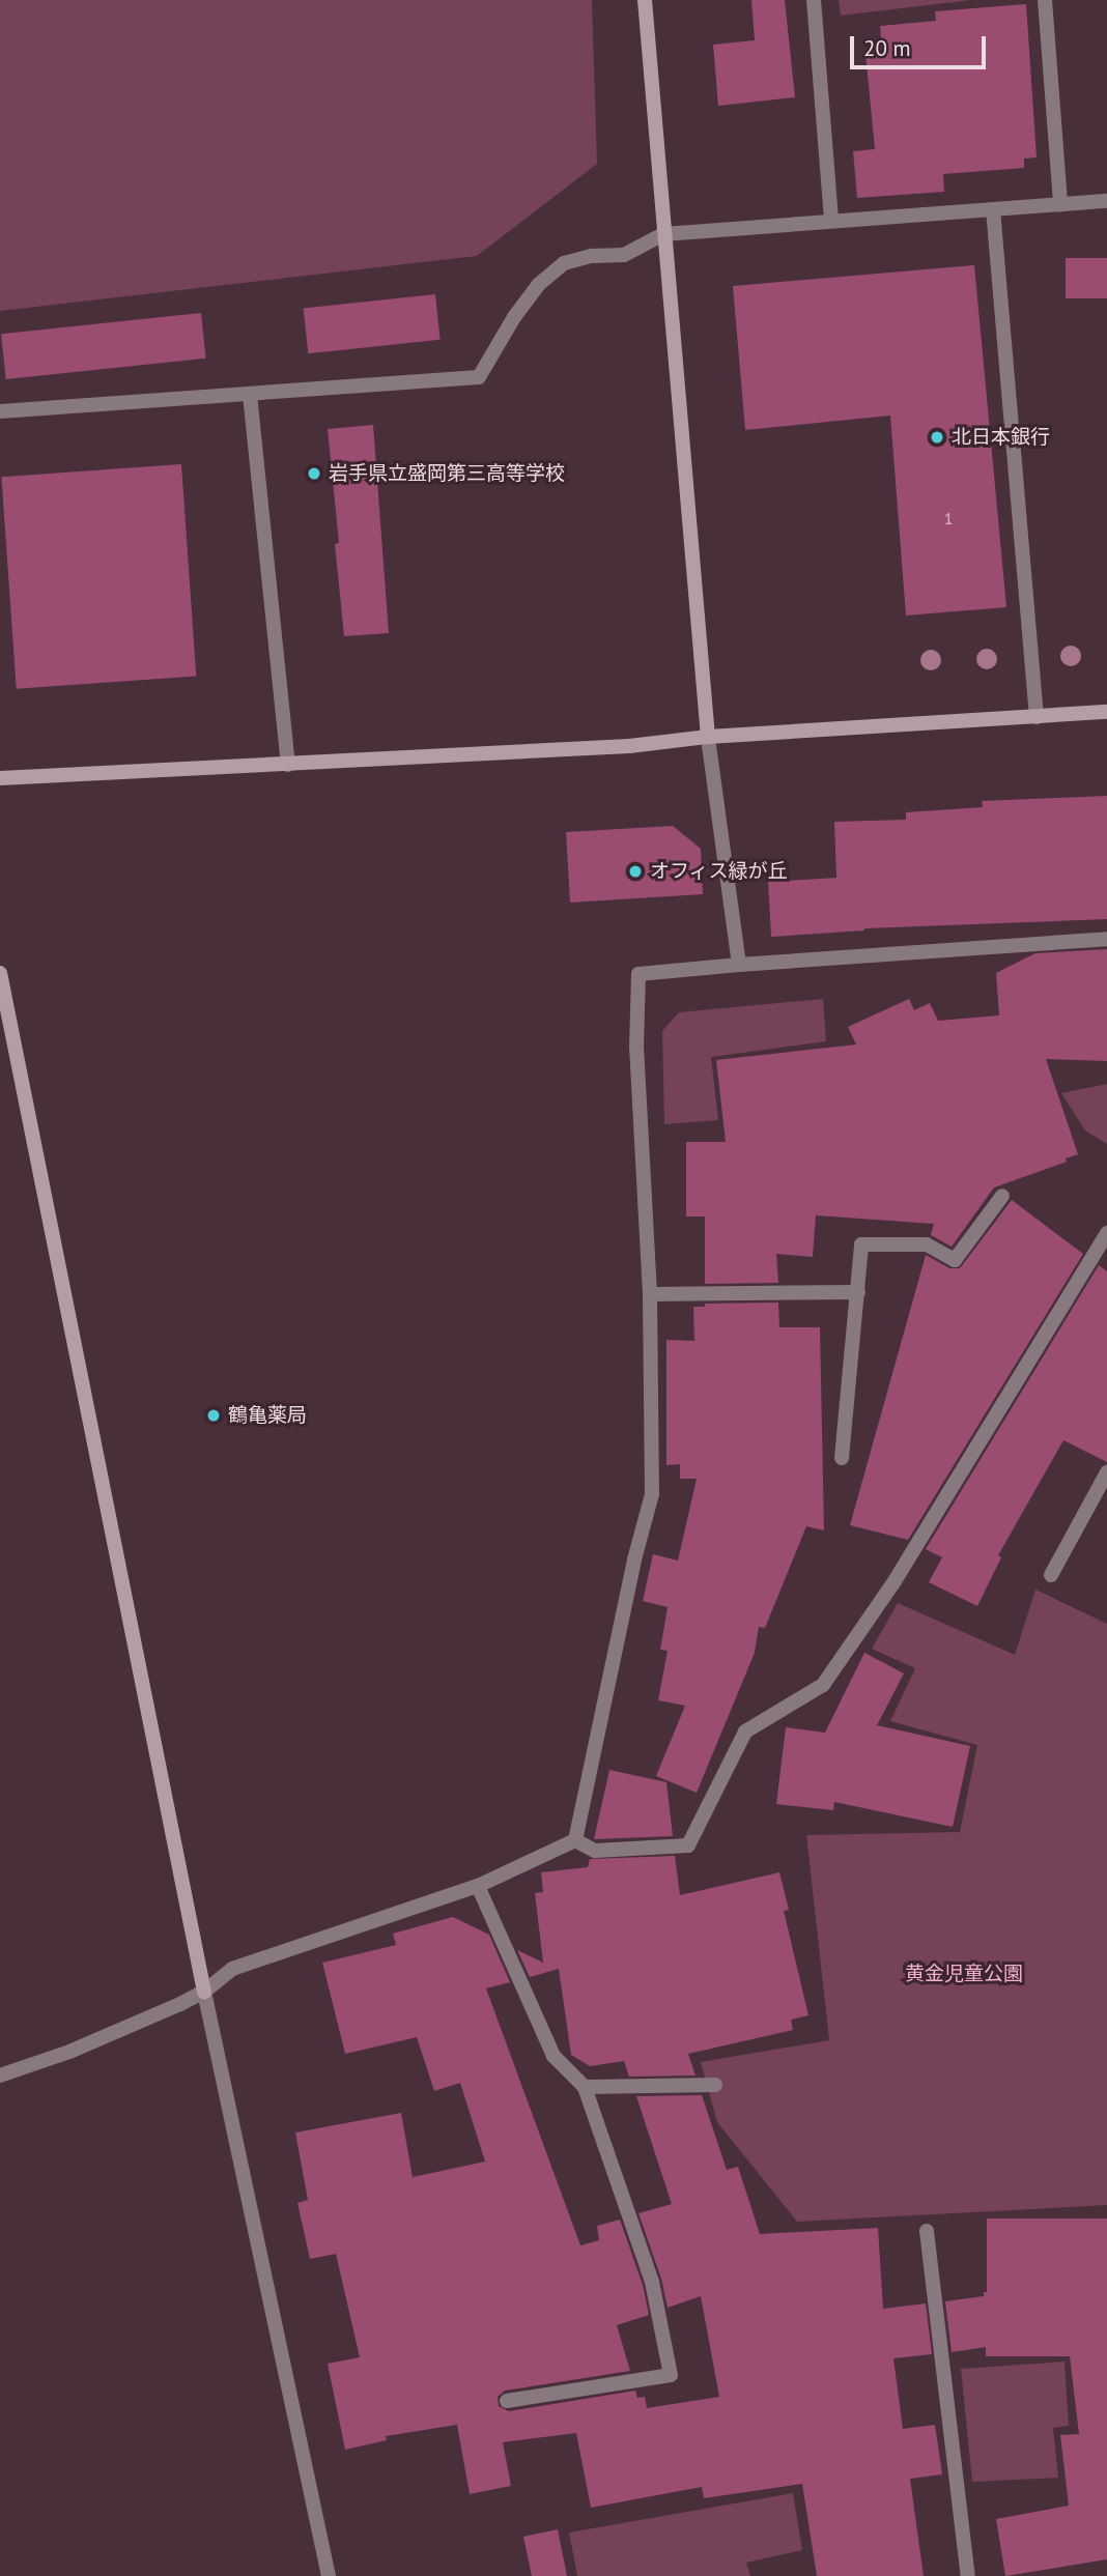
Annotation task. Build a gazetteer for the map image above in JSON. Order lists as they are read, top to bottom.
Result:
{
  "parks": ["黄金児童公園"],
  "places": [
    "北日本銀行",
    "岩手県立盛岡第三高等学校",
    "オフィス緑が丘",
    "鶴亀薬局"
  ],
  "house_numbers": ["1"],
  "scale_bar": "20 m"
}
